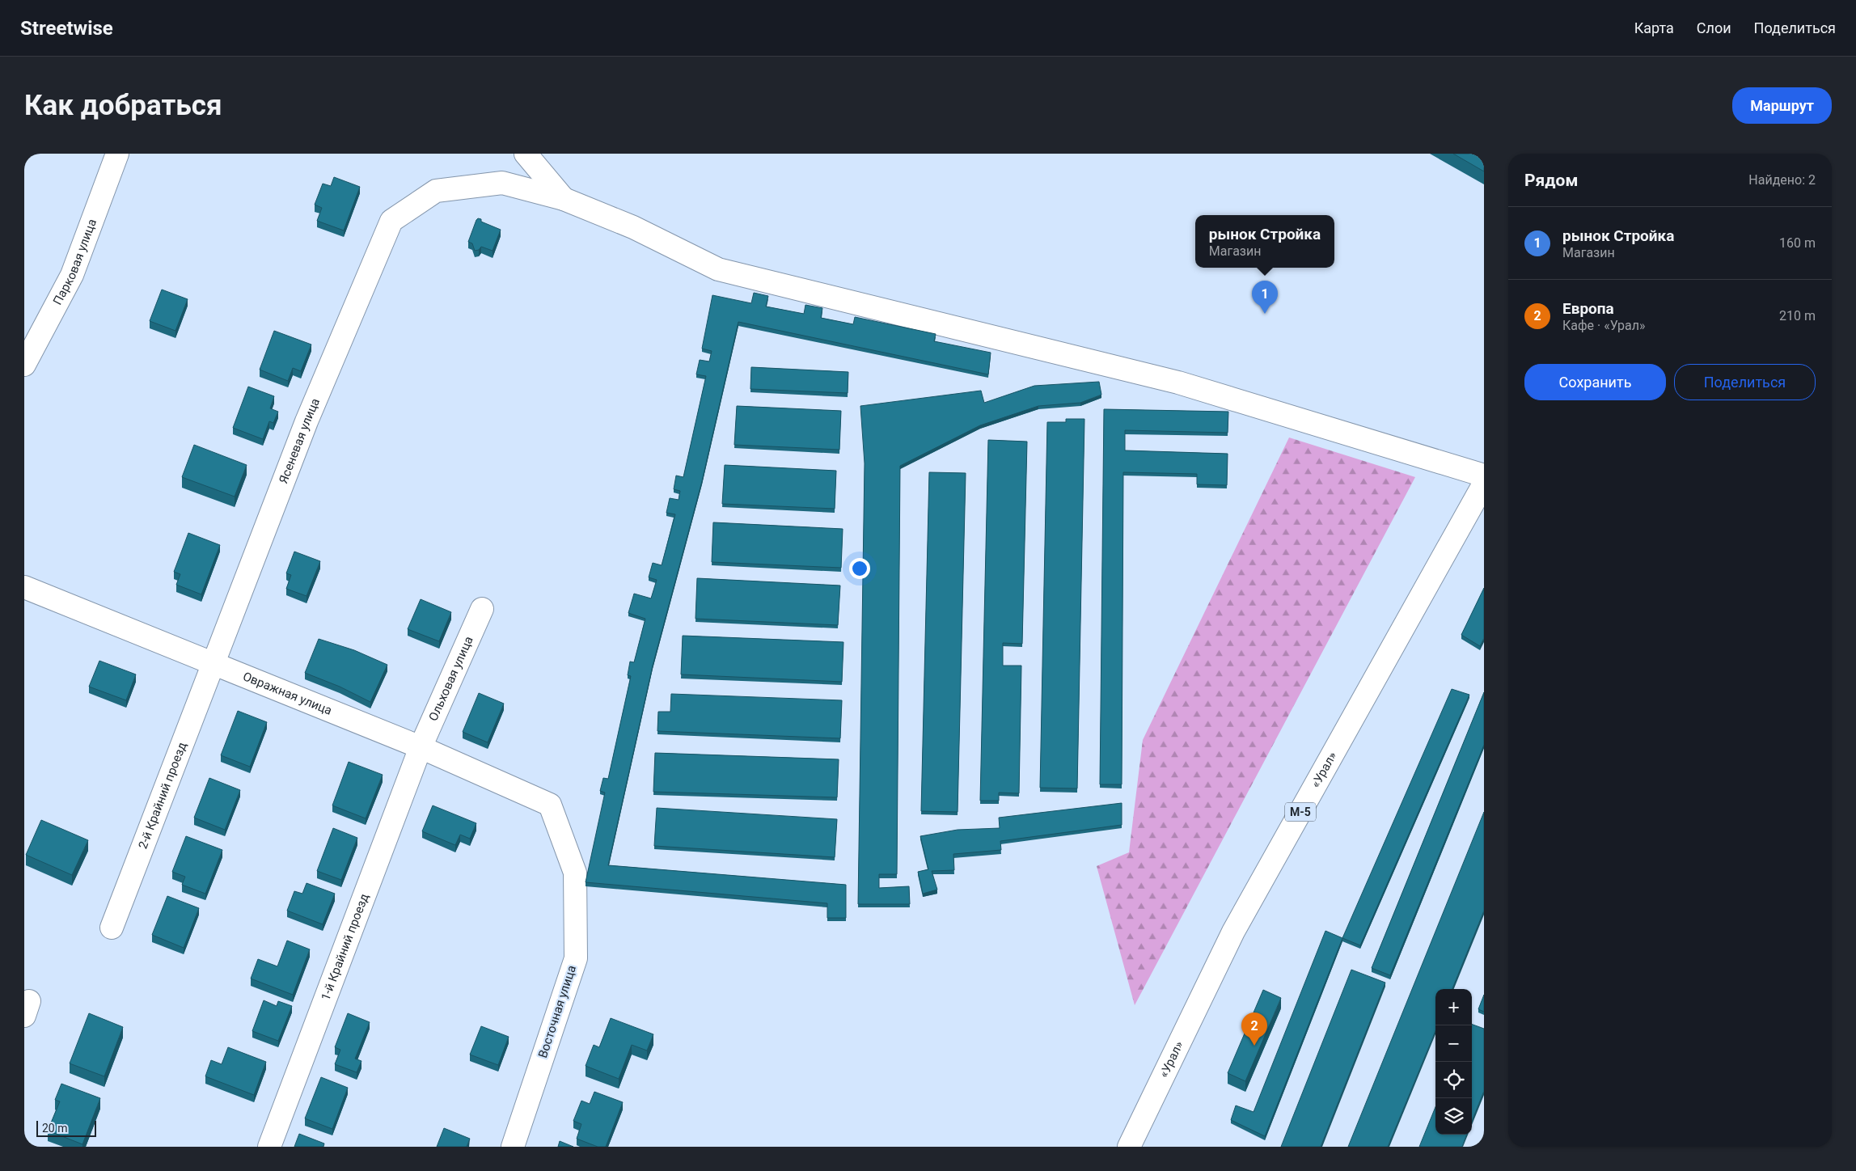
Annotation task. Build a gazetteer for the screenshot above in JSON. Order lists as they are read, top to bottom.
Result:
{
  "streets": {
    "main road": [
      "Парковая улица",
      "Ясеневая улица",
      "Ольховая улица",
      "Овражная улица",
      "«Урал»",
      "2-й Крайний проезд",
      "М-5",
      "1-й Крайний проезд",
      "Восточная улица"
    ]
  },
  "crossings": [
    ["Ясеневая улица", "Овражная улица"],
    ["Ясеневая улица", "2-й Крайний проезд"],
    ["Ольховая улица", "Овражная улица"],
    ["Ольховая улица", "1-й Крайний проезд"],
    ["Овражная улица", "2-й Крайний проезд"],
    ["Овражная улица", "1-й Крайний проезд"],
    ["Овражная улица", "Восточная улица"]
  ],
  "scale_bar": "20 m",
  "page": {
    "header": "Streetwise",
    "nav": ["Карта", "Слои", "Поделиться"],
    "buttons": [
      "Маршрут",
      ["Сохранить", "Поделиться"]
    ],
    "title": "Как добраться",
    "heading": ["Рядом", "Найдено: 2"],
    "list": [
      {
        "mark": "1",
        "name": "рынок Стройка",
        "note": "Магазин",
        "value": "160 m"
      },
      {
        "mark": "2",
        "name": "Европа",
        "note": "Кафе · «Урал»",
        "value": "210 m"
      }
    ],
    "popup": ["рынок Стройка", "Магазин"],
    "pins": ["1", "2"],
    "map_buttons": ["+", "−"],
    "scale": "20 m"
  }
}
